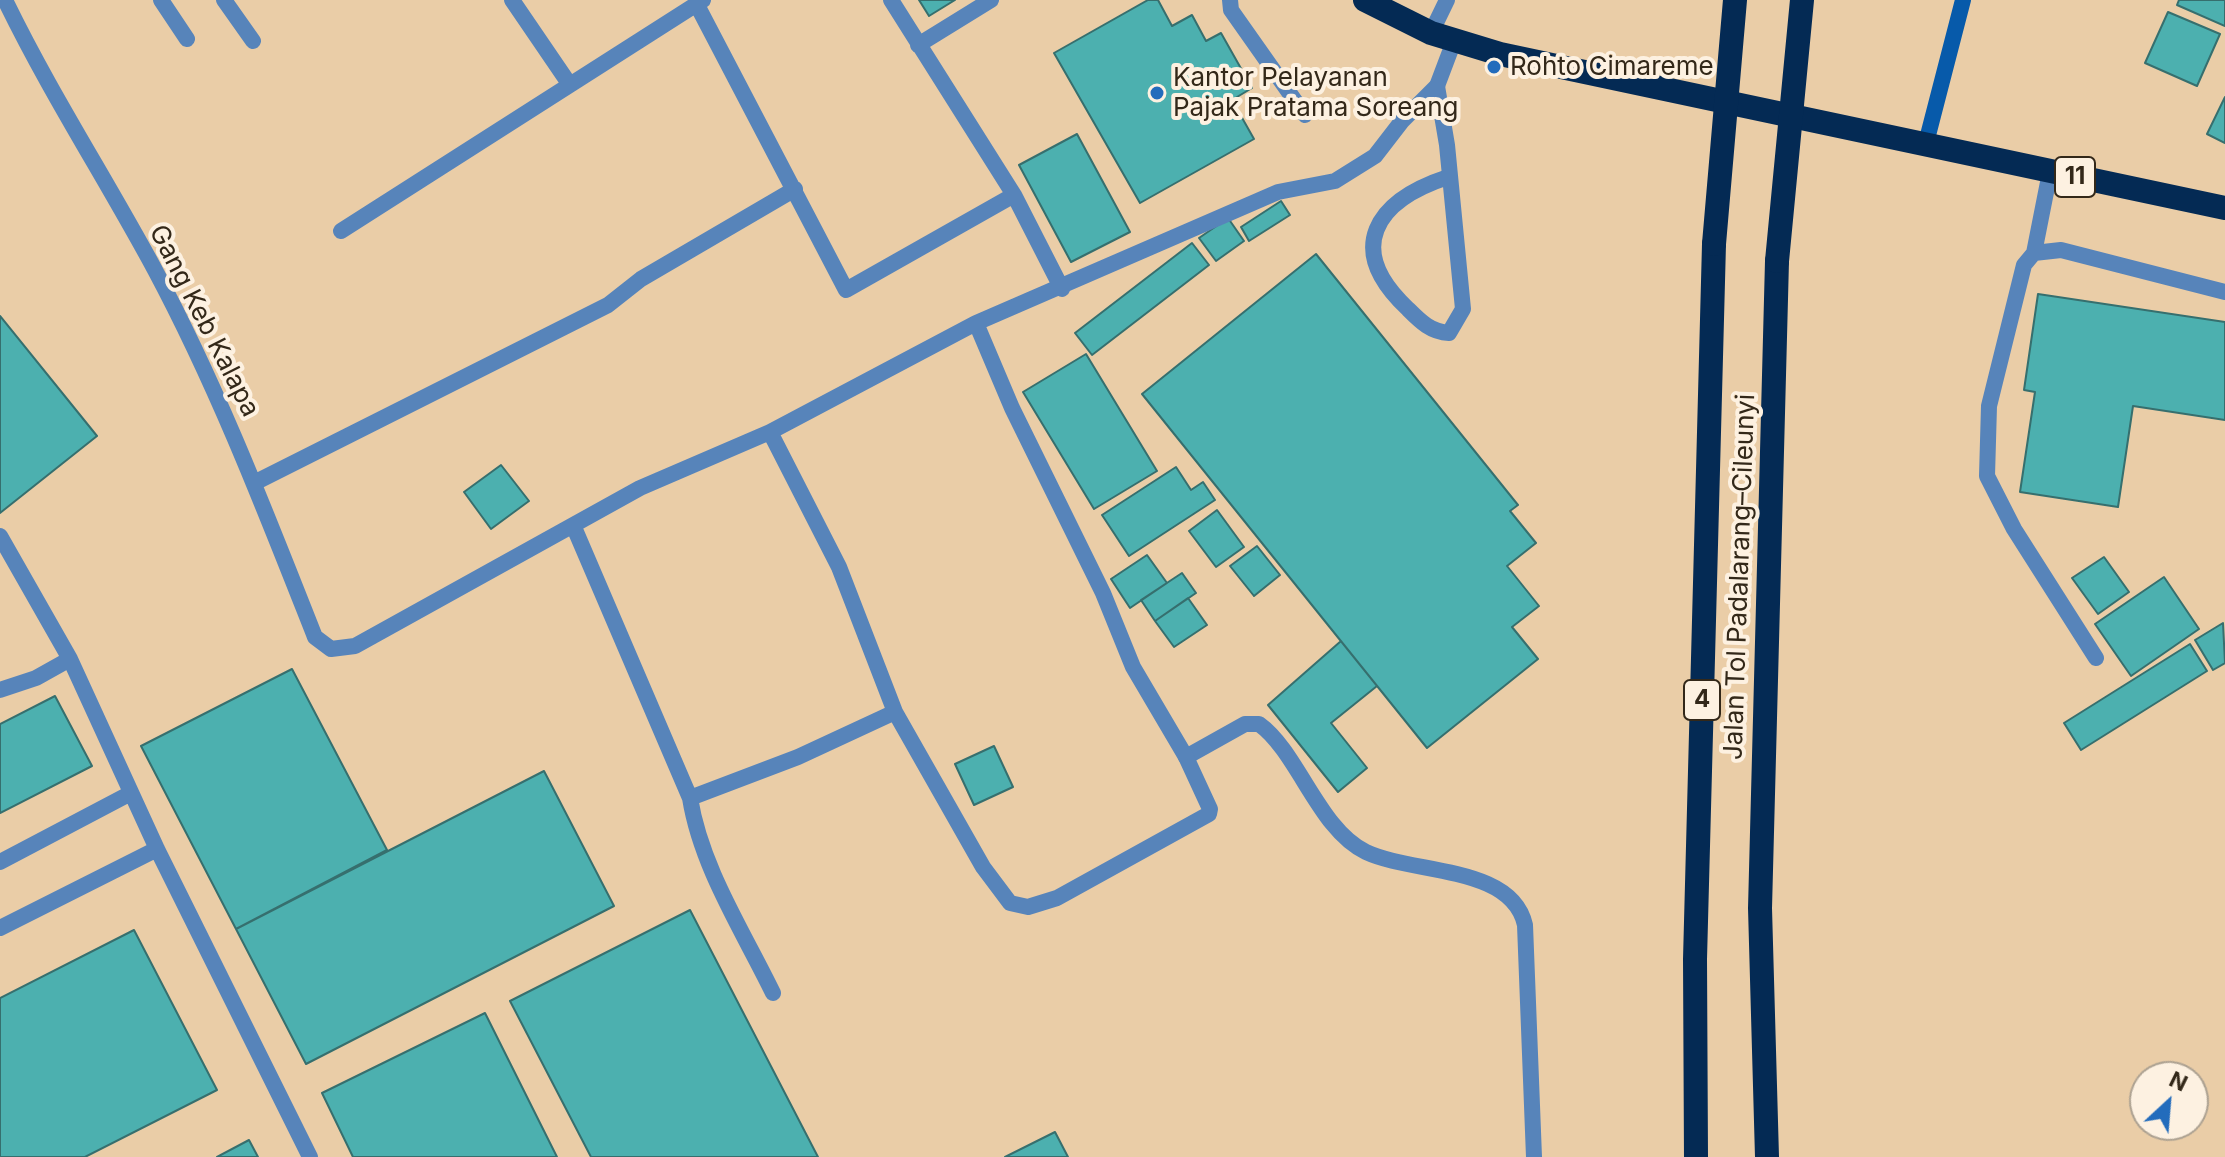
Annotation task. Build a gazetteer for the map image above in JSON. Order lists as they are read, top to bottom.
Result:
{
  "streets": {
    "highway": ["11", "Jalan Tol Padalarang–Cileunyi", "4"],
    "street": ["Gang Keb Kalapa"]
  },
  "places": ["Rohto Cimareme", "Kantor Pelayanan Pajak Pratama Soreang"],
  "north": "top right"
}
